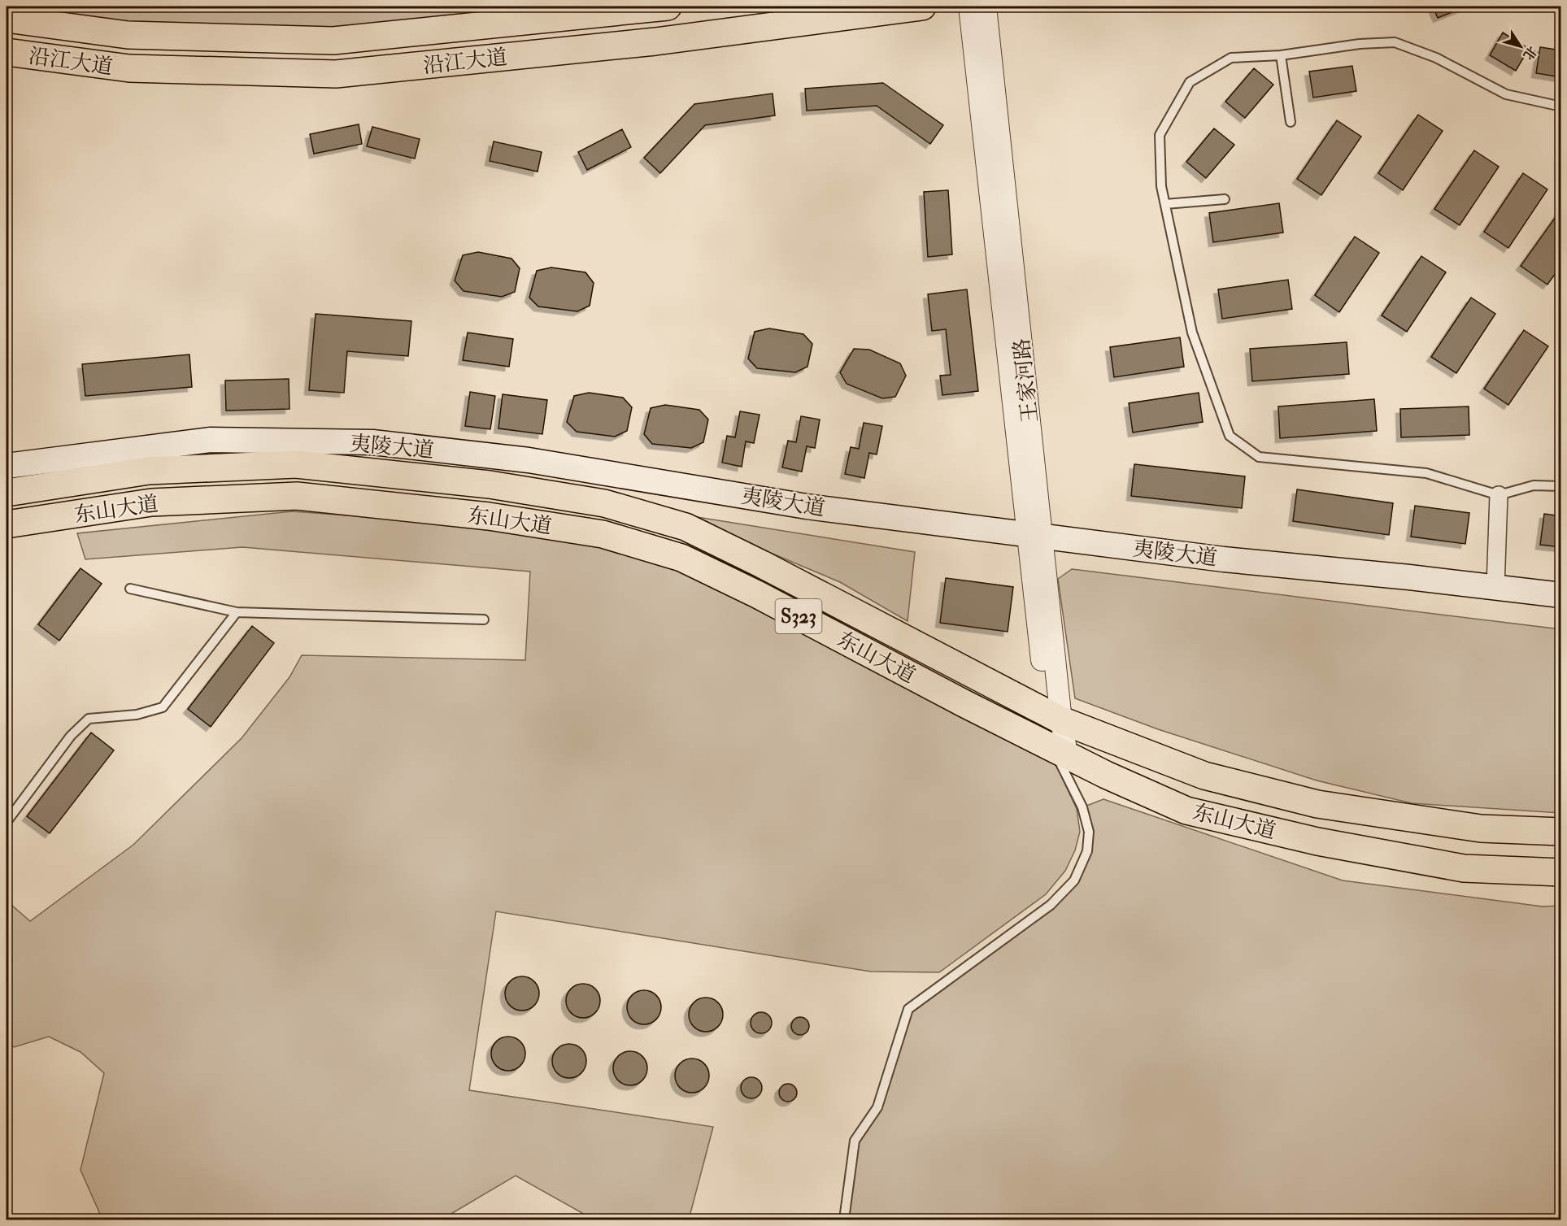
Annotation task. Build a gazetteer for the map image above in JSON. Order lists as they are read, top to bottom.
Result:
{
  "streets": {
    "main road": [
      "沿江大道",
      "夷陵大道",
      "东山大道",
      "S323"
    ],
    "street": ["王家河路"]
  },
  "crossings": [
    ["王家河路", "夷陵大道"],
    ["王家河路", "东山大道"]
  ],
  "north": "bottom right"
}
